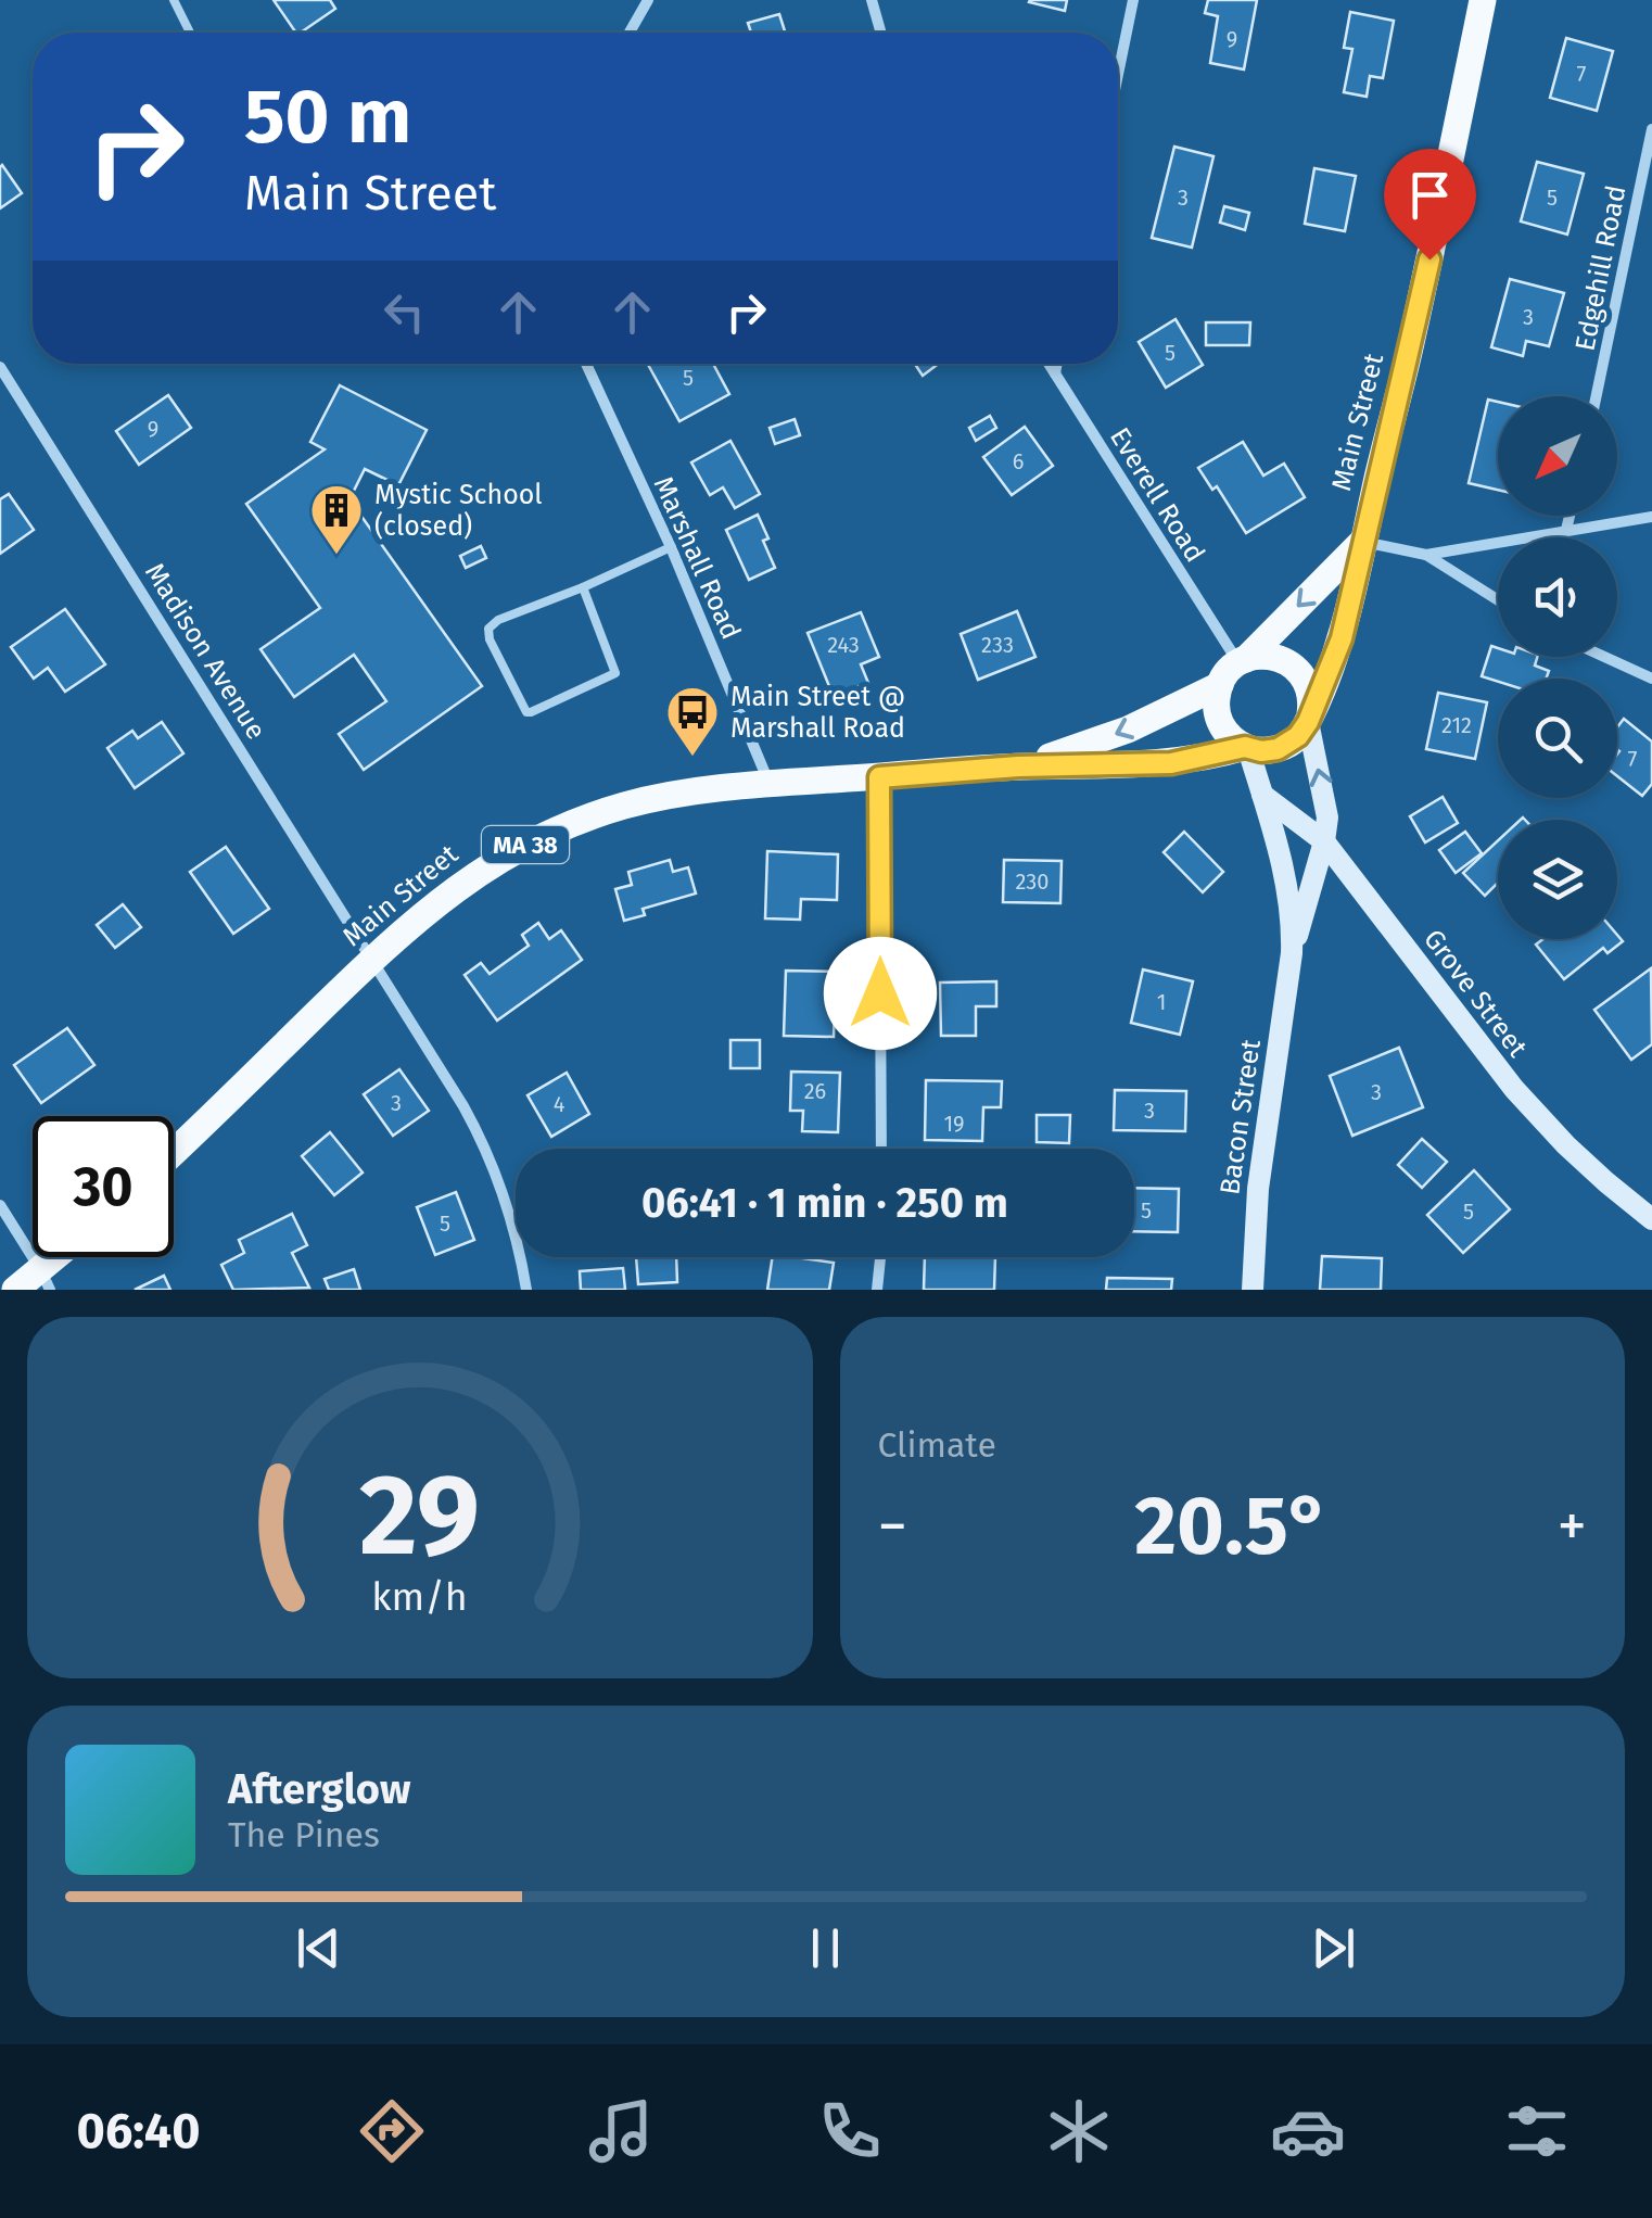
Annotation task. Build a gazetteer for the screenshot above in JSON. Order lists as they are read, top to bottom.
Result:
{
  "streets": {
    "main road": [
      "Main Street",
      "MA 38",
      "Grove Street",
      "Bacon Street"
    ],
    "street": [
      "Edgehill Road",
      "Everell Road",
      "Marshall Road",
      "Madison Avenue"
    ]
  },
  "crossings": [
    ["Main Street", "Everell Road"],
    ["Main Street", "Marshall Road"],
    ["Main Street", "Madison Avenue"],
    ["Main Street", "MA 38"],
    ["Main Street", "Bacon Street"],
    ["Everell Road", "MA 38"],
    ["Everell Road", "Bacon Street"],
    ["MA 38", "Bacon Street"],
    ["Grove Street", "Bacon Street"]
  ],
  "places": {
    "building": ["Mystic School (closed)"],
    "bus stop": ["Main Street @ Marshall Road"]
  },
  "house_numbers": [
    "9",
    "7",
    "3",
    "5",
    "3",
    "5",
    "5",
    "9",
    "6",
    "243",
    "233",
    "212",
    "7",
    "230",
    "1",
    "26",
    "3",
    "3",
    "4",
    "3",
    "19",
    "5",
    "5",
    "5"
  ],
  "north": "bottom left",
  "page": {
    "turn": ["50 m", "Main Street"],
    "limit": "30",
    "trip": "06:41 · 1 min · 250 m",
    "tile": "Climate",
    "heat": ["−", "20.5°", "+"],
    "song": ["Afterglow", "The Pines"],
    "tabs": "06:40",
    "gauge": ["29", "km/h"]
  }
}
